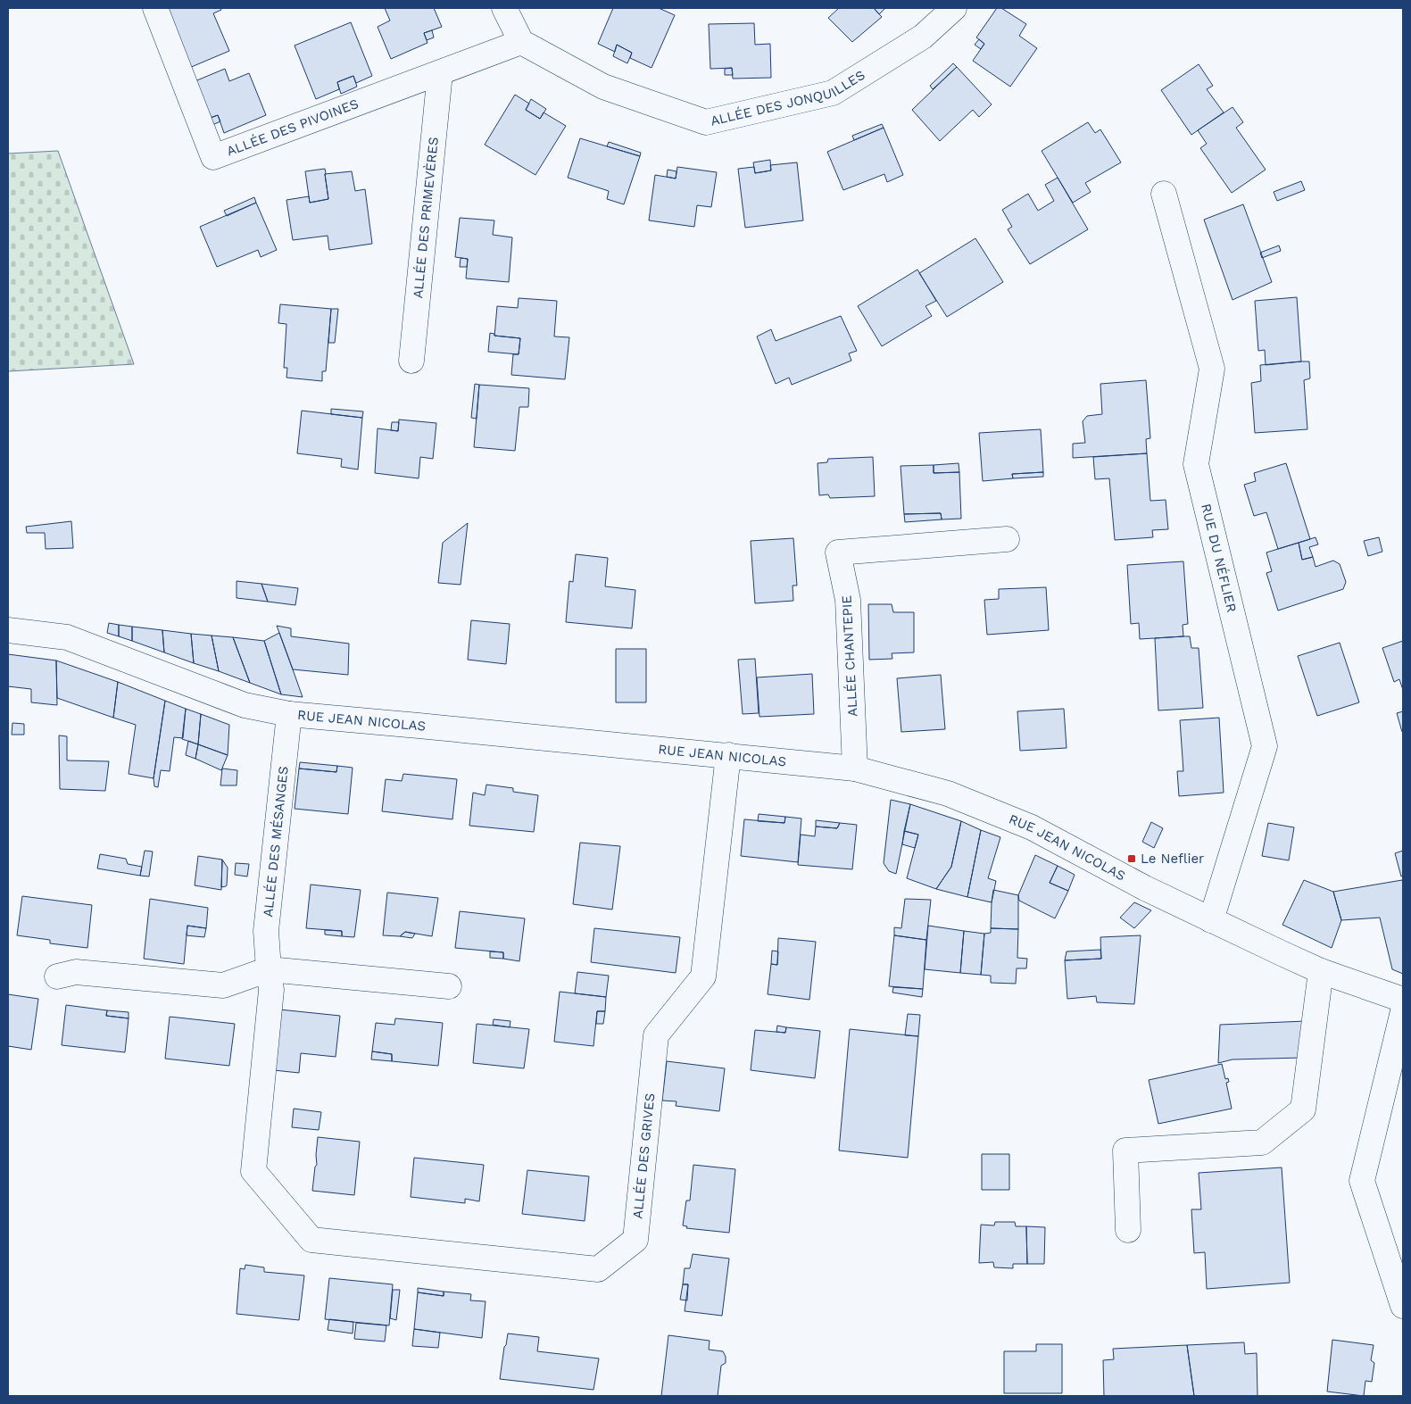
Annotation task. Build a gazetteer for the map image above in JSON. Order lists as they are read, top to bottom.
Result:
{
  "streets": {
    "street": [
      "ALLÉE DES JONQUILLES",
      "ALLÉE DES PIVOINES",
      "ALLÉE DES PRIMEVÈRES",
      "RUE DU NÉFLIER",
      "ALLÉE CHANTEPIE",
      "RUE JEAN NICOLAS",
      "ALLÉE DES MÉSANGES",
      "ALLÉE DES GRIVES"
    ]
  },
  "crossings": [
    ["ALLÉE DES JONQUILLES", "ALLÉE DES PIVOINES"],
    ["ALLÉE DES PIVOINES", "ALLÉE DES PRIMEVÈRES"],
    ["RUE DU NÉFLIER", "RUE JEAN NICOLAS"],
    ["ALLÉE CHANTEPIE", "RUE JEAN NICOLAS"],
    ["RUE JEAN NICOLAS", "ALLÉE DES MÉSANGES"],
    ["RUE JEAN NICOLAS", "ALLÉE DES GRIVES"],
    ["ALLÉE DES MÉSANGES", "ALLÉE DES GRIVES"]
  ],
  "places": {
    "transit": ["Le Neflier"]
  }
}
